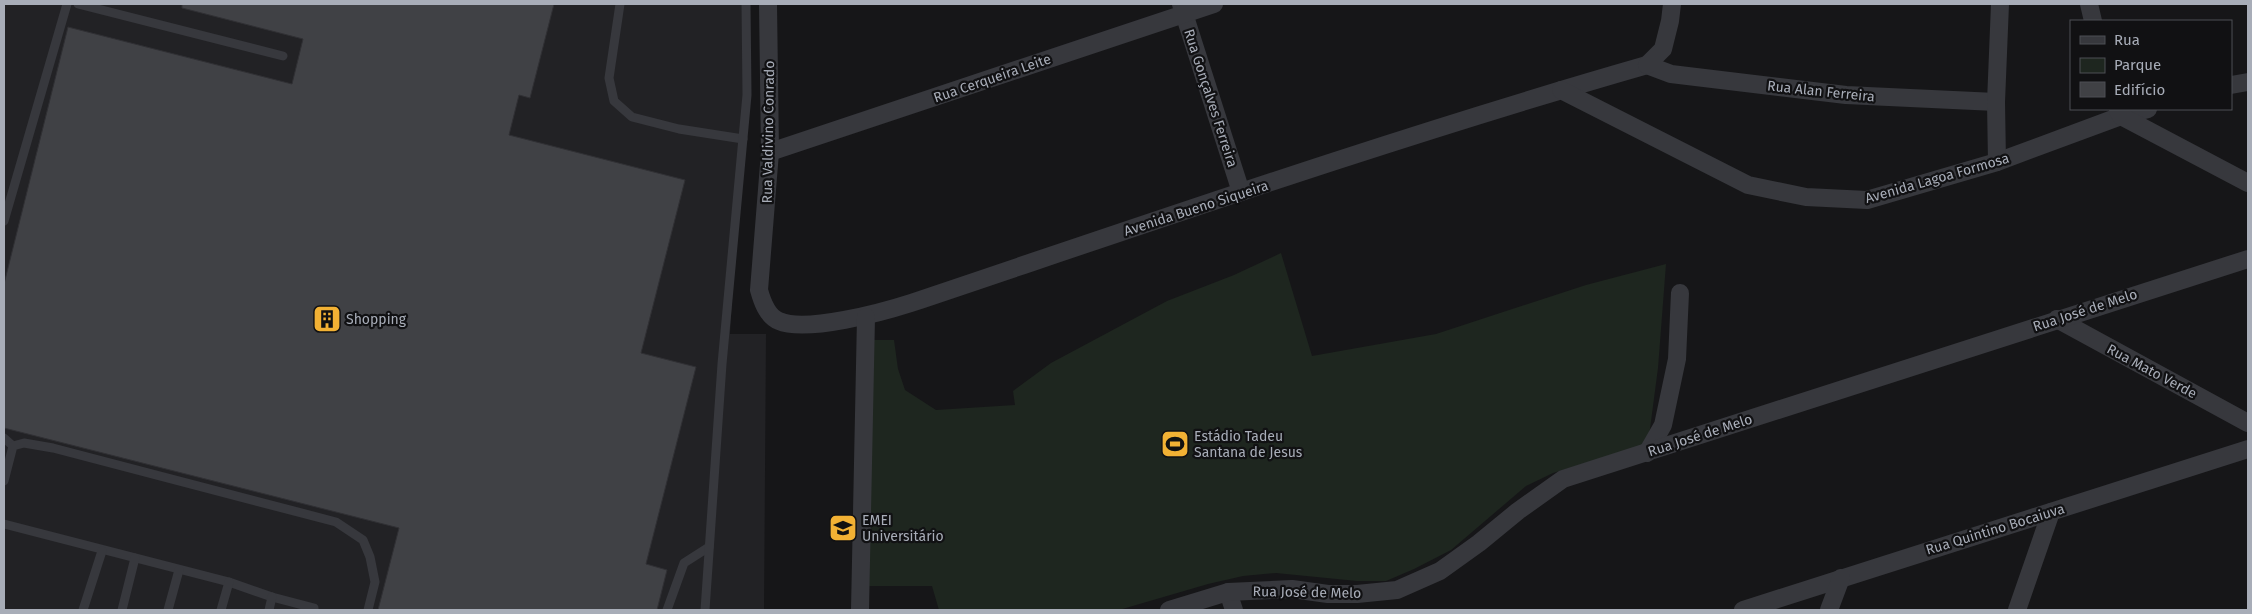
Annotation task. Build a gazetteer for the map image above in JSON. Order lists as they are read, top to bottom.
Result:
{
  "streets": {
    "street": [
      "Rua Cerqueira Leite",
      "Rua Alan Ferreira",
      "Rua Gonçalves Ferreira",
      "Rua Valdivino Conrado",
      "Avenida Lagoa Formosa",
      "Avenida Bueno Siqueira",
      "Rua José de Melo",
      "Rua Mato Verde",
      "Rua Quintino Bocaiuva"
    ]
  },
  "crossings": [
    ["Rua Cerqueira Leite", "Rua Gonçalves Ferreira"],
    ["Rua Cerqueira Leite", "Rua Valdivino Conrado"],
    ["Rua Alan Ferreira", "Avenida Bueno Siqueira"],
    ["Rua Gonçalves Ferreira", "Avenida Bueno Siqueira"],
    ["Rua Valdivino Conrado", "Avenida Bueno Siqueira"],
    ["Avenida Lagoa Formosa", "Avenida Bueno Siqueira"],
    ["Rua José de Melo", "Rua Mato Verde"]
  ],
  "places": {
    "building": ["Shopping"],
    "sports": ["Estádio Tadeu Santana de Jesus"],
    "school or university": ["EMEI Universitário"]
  },
  "legend": ["Rua", "Parque", "Edifício"]
}
